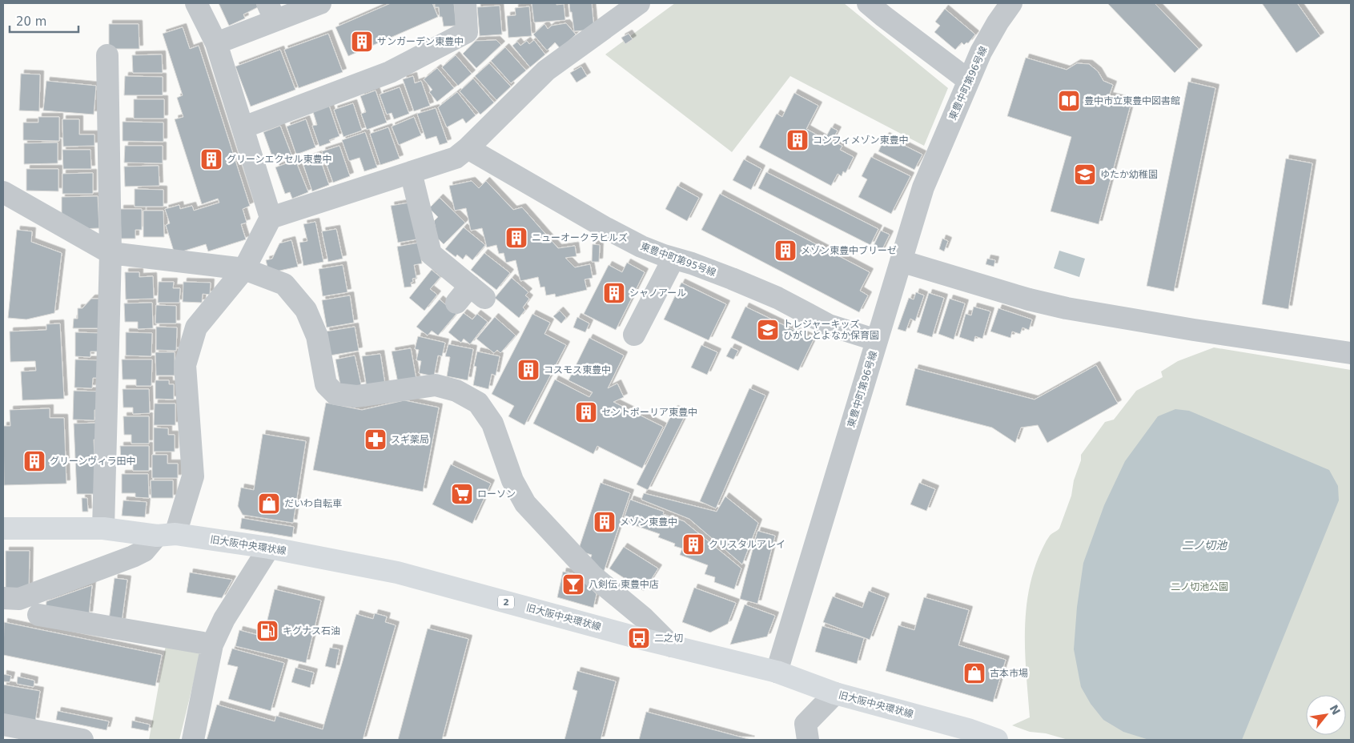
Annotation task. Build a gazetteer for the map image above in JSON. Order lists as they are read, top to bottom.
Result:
{
  "streets": {
    "main road": ["旧大阪中央環状線", "2"],
    "street": ["東豊中町第96号線", "東豊中町第95号線"]
  },
  "crossings": [
    ["東豊中町第96号線", "東豊中町第95号線"],
    ["東豊中町第96号線", "旧大阪中央環状線"]
  ],
  "water": ["二ノ切池"],
  "parks": ["二ノ切池公園"],
  "places": {
    "building": [
      "サンガーデン東豊中",
      "コンフィメゾン東豊中",
      "グリーンエクセル東豊中",
      "ニューオークラヒルズ",
      "メゾン東豊中ブリーゼ",
      "シャノアール",
      "コスモス東豊中",
      "セントポーリア東豊中",
      "グリーンヴィラ田中",
      "メゾン東豊中",
      "クリスタルアレイ"
    ],
    "library": ["豊中市立東豊中図書館"],
    "school or university": ["ゆたか幼稚園", "トレジャーキッズ ひがしとよなか保育園"],
    "pharmacy": ["スギ薬局"],
    "supermarket": ["ローソン"],
    "shop": ["だいわ自転車", "古本市場"],
    "bar": ["八剣伝 東豊中店"],
    "fuel station": ["キグナス石油"],
    "bus stop": ["二之切"]
  },
  "scale_bar": "20 m",
  "north": "top right"
}
